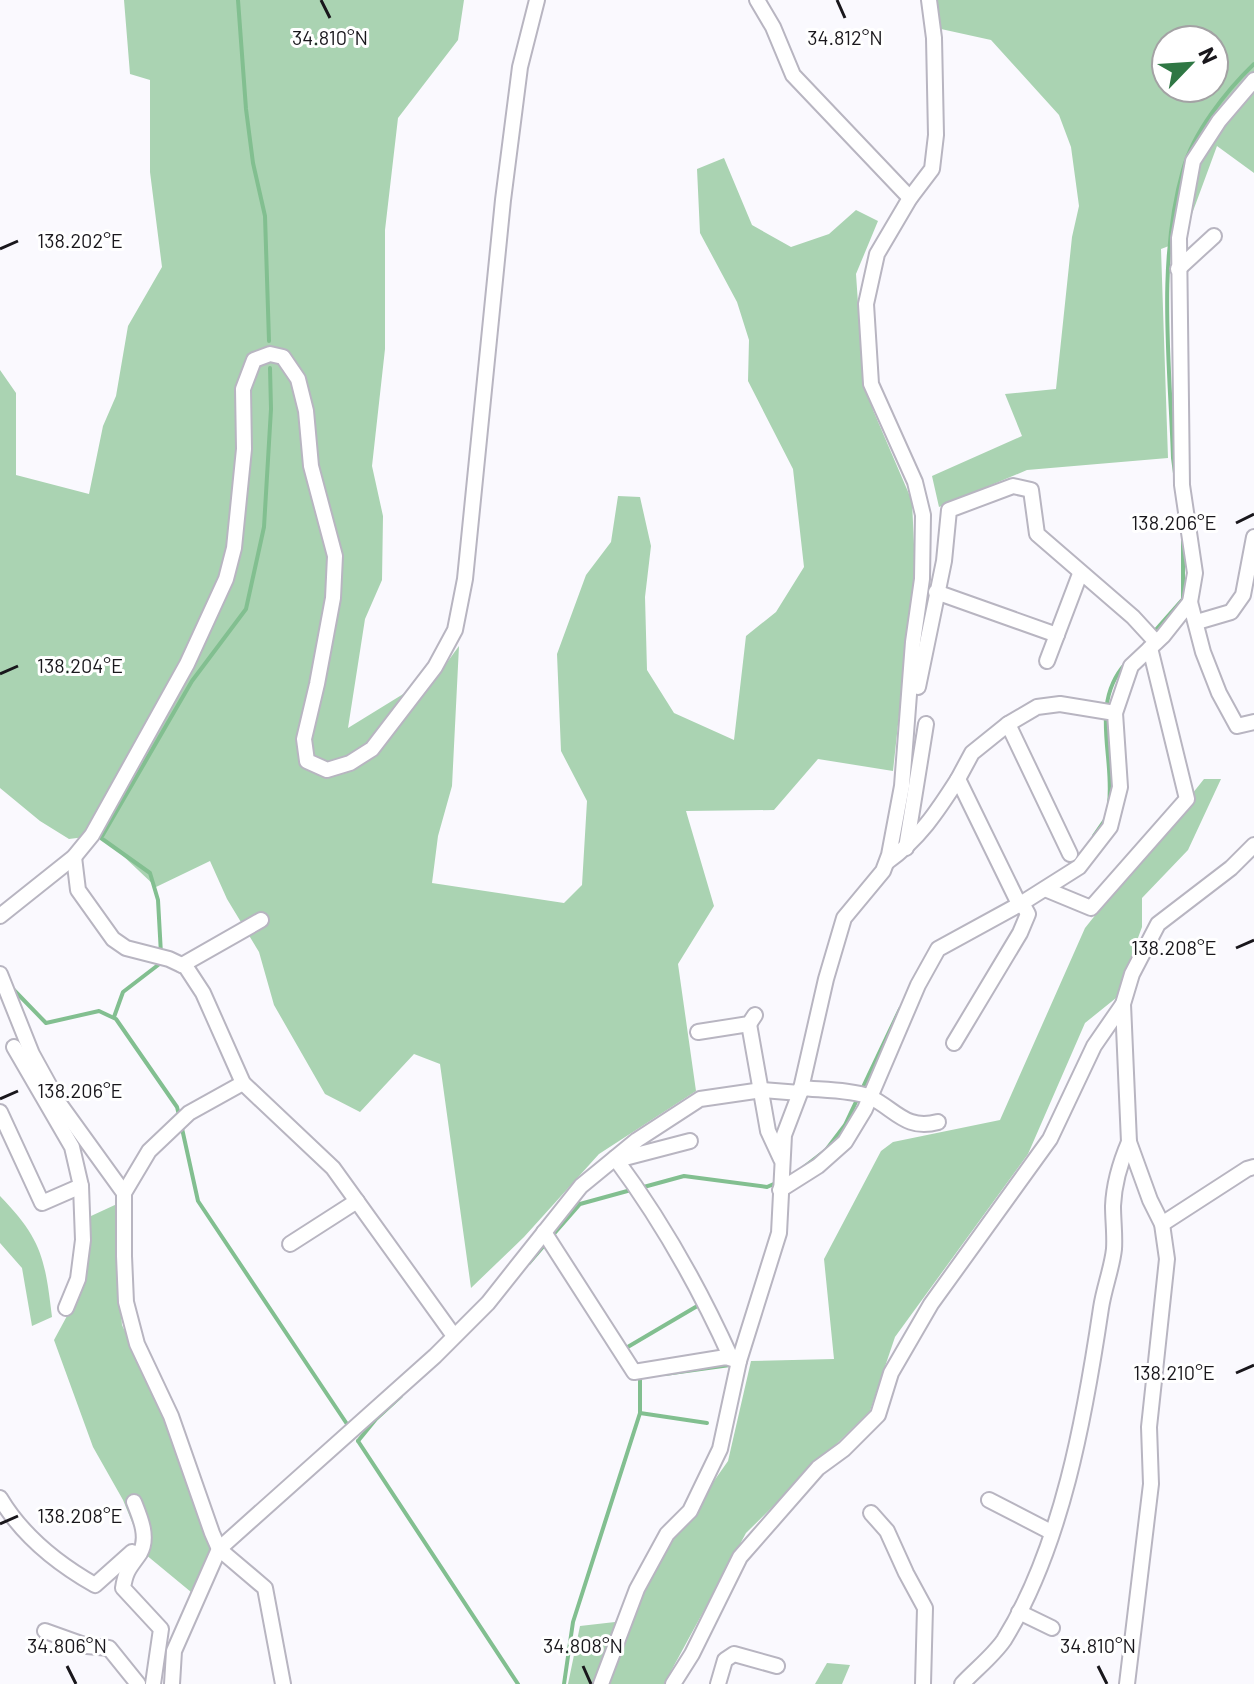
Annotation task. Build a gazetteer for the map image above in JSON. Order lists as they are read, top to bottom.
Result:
{
  "north": "top right",
  "coordinates": [
    "34.810°N",
    "34.812°N",
    "138.202°E",
    "138.206°E",
    "138.204°E",
    "138.208°E",
    "138.210°E",
    "34.806°N",
    "34.808°N"
  ]
}
